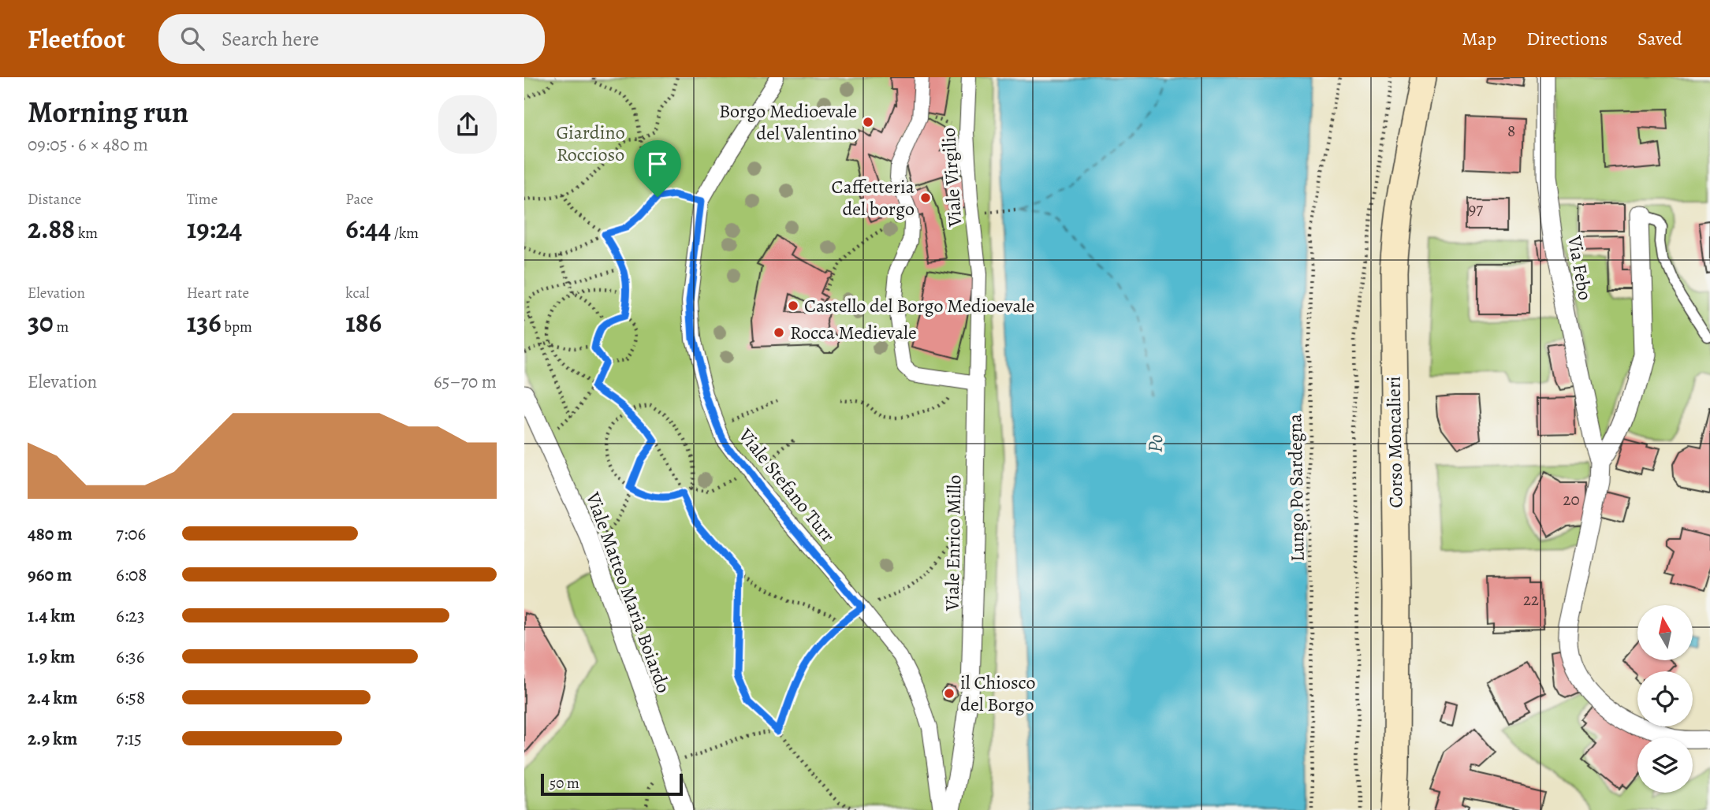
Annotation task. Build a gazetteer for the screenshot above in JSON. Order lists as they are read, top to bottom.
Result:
{
  "streets": {
    "main road": ["Corso Moncalieri"],
    "street": [
      "Viale Virgilio",
      "Via Febo",
      "Viale Stefano Turr",
      "Viale Enrico Millo",
      "Viale Matteo Maria Boiardo"
    ],
    "path": ["Lungo Po Sardegna"]
  },
  "crossings": [
    ["Viale Virgilio", "Viale Enrico Millo"]
  ],
  "water": ["Po"],
  "parks": ["Giardino Roccioso"],
  "places": [
    "Borgo Medioevale del Valentino",
    "Caffetteria del borgo",
    "Castello del Borgo Medioevale",
    "Rocca Medievale",
    "il Chiosco del Borgo"
  ],
  "house_numbers": [
    "8",
    "97",
    "20",
    "22"
  ],
  "scale_bar": "50 m",
  "north": "top",
  "page": {
    "header": "Fleetfoot",
    "search": "Search here",
    "nav": ["Map", "Directions", "Saved"],
    "heading": ["Morning run", "09:05 · 6 × 480 m"],
    "stats": [
      ["Distance", "2.88 km"],
      ["Time", "19:24"],
      ["Pace", "6:44 /km"],
      ["Elevation", "30 m"],
      ["Heart rate", "136 bpm"],
      ["kcal", "186"]
    ],
    "chart": ["Elevation", "65–70 m"],
    "list": [
      {
        "name": "480 m",
        "note": "7:06"
      },
      {
        "name": "960 m",
        "note": "6:08"
      },
      {
        "name": "1.4 km",
        "note": "6:23"
      },
      {
        "name": "1.9 km",
        "note": "6:36"
      },
      {
        "name": "2.4 km",
        "note": "6:58"
      },
      {
        "name": "2.9 km",
        "note": "7:15"
      }
    ],
    "scale": "50 m"
  }
}
